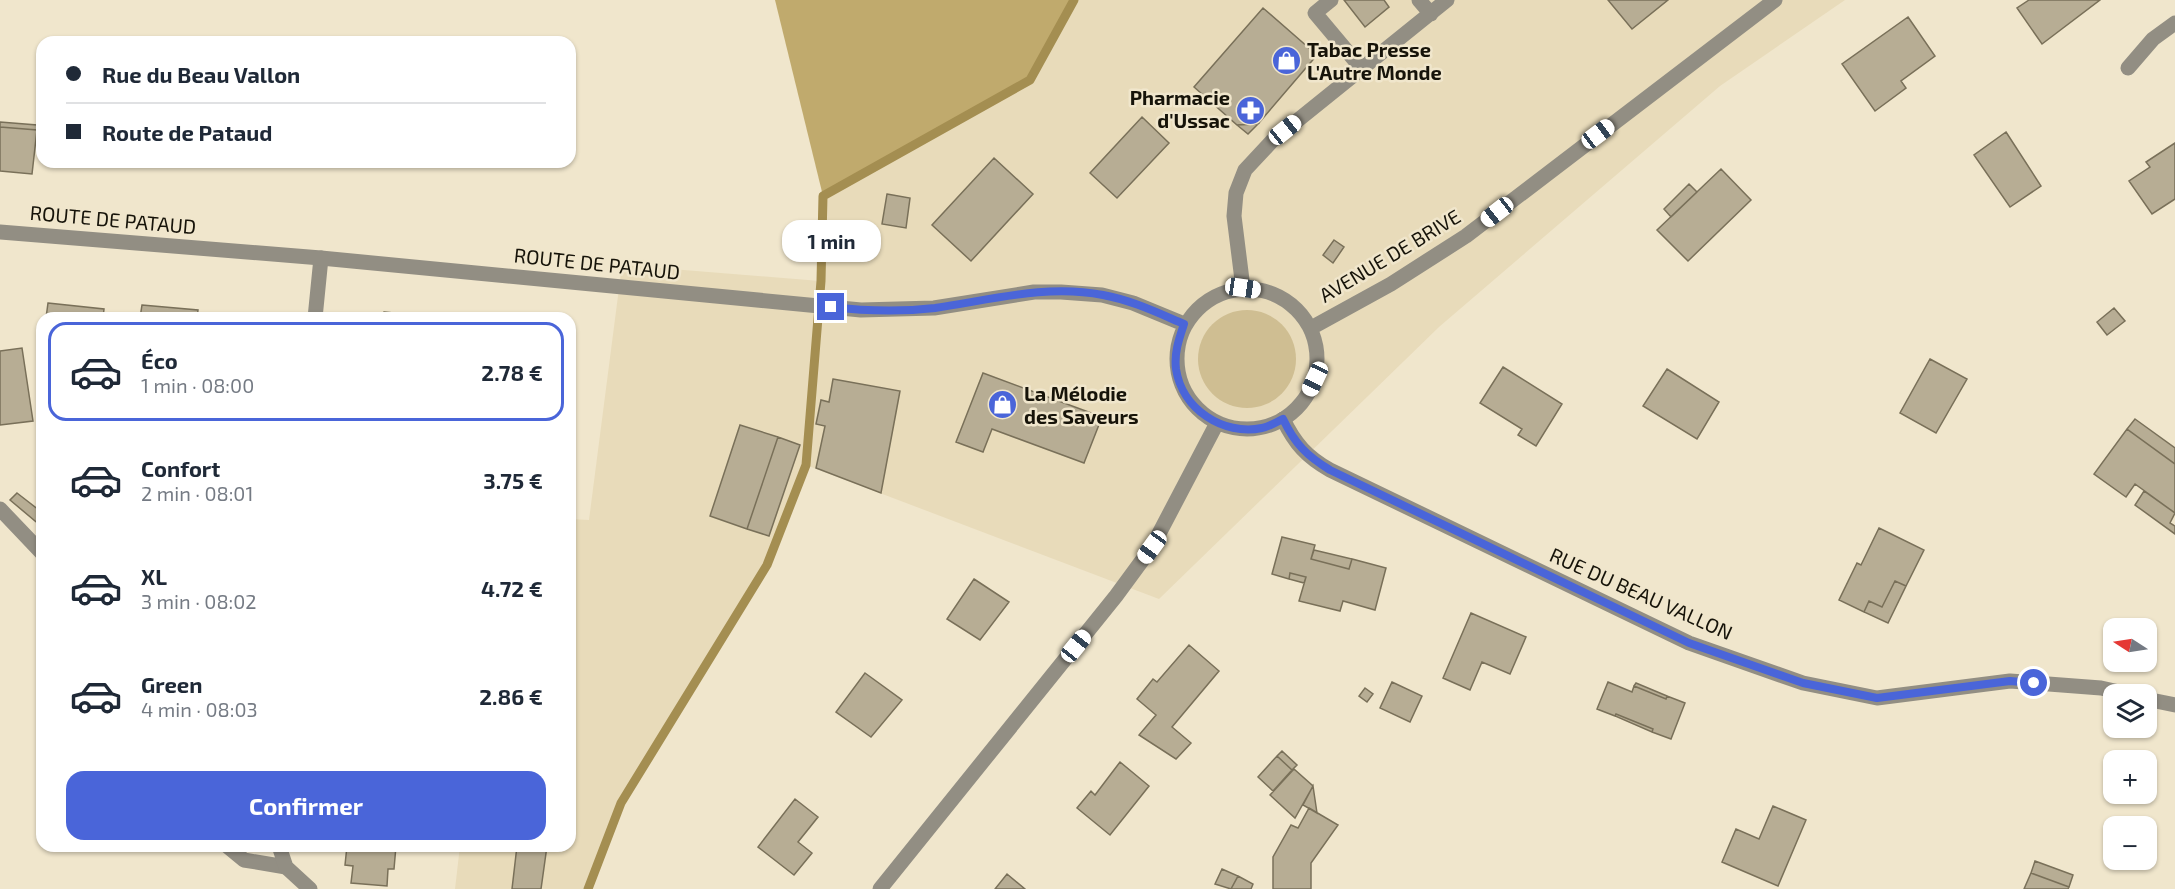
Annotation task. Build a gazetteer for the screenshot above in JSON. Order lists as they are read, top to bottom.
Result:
{
  "streets": {
    "street": ["ROUTE DE PATAUD", "AVENUE DE BRIVE", "RUE DU BEAU VALLON"]
  },
  "crossings": [
    ["ROUTE DE PATAUD", "AVENUE DE BRIVE"],
    ["ROUTE DE PATAUD", "RUE DU BEAU VALLON"],
    ["AVENUE DE BRIVE", "RUE DU BEAU VALLON"]
  ],
  "places": {
    "shop": ["Tabac Presse L'Autre Monde", "La Mélodie des Saveurs"],
    "pharmacy": ["Pharmacie d'Ussac"]
  },
  "north": "left",
  "page": {
    "banner": ["Rue du Beau Vallon", "Route de Pataud"],
    "bubble": "1 min",
    "list": [
      {
        "name": "Éco",
        "note": "1 min · 08:00",
        "value": "2.78 €"
      },
      {
        "name": "Confort",
        "note": "2 min · 08:01",
        "value": "3.75 €"
      },
      {
        "name": "XL",
        "note": "3 min · 08:02",
        "value": "4.72 €"
      },
      {
        "name": "Green",
        "note": "4 min · 08:03",
        "value": "2.86 €"
      }
    ],
    "map_buttons": ["+", "−"],
    "buttons": "Confirmer"
  }
}
